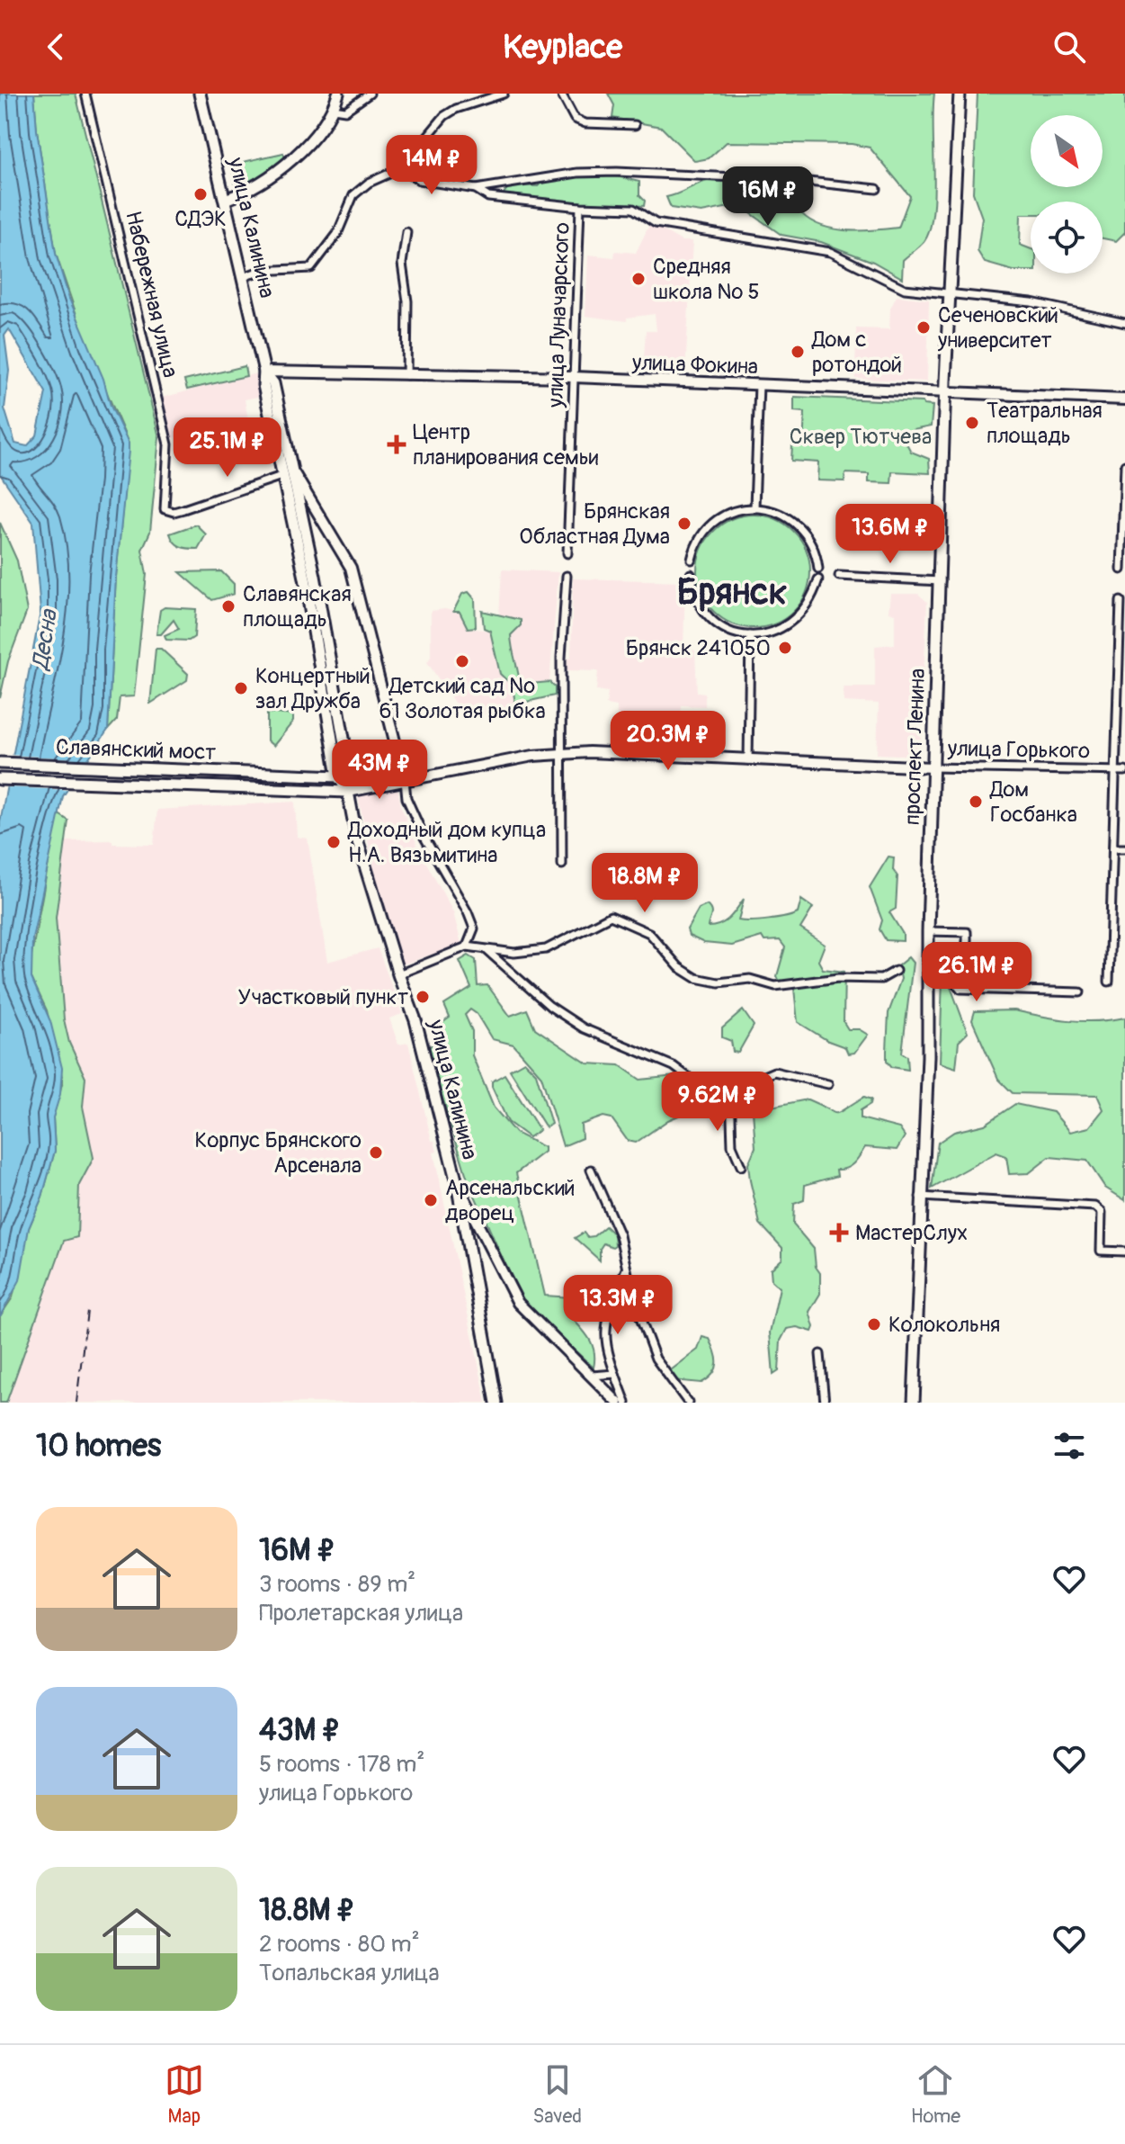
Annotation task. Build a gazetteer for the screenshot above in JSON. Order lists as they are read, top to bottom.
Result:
{
  "streets": {
    "main road": [
      "улица Калинина",
      "проспект Ленина",
      "Славянский мост",
      "улица Горького"
    ],
    "street": ["Набережная улица", "улица Луначарского", "улица Фокина"]
  },
  "crossings": [
    ["улица Калинина", "Набережная улица"],
    ["улица Калинина", "улица Фокина"],
    ["улица Калинина", "Славянский мост"],
    ["улица Калинина", "улица Горького"],
    ["улица Луначарского", "улица Фокина"],
    ["улица Фокина", "проспект Ленина"],
    ["проспект Ленина", "улица Горького"],
    ["Славянский мост", "улица Горького"]
  ],
  "districts": ["Брянск"],
  "water": ["Десна"],
  "parks": ["Сквер Тютчева"],
  "places": {
    "other": [
      "СДЭК",
      "Средняя школа № 5",
      "Сеченовский университет",
      "Дом с ротондой",
      "Театральная площадь",
      "Брянская Областная Дума",
      "Славянская площадь",
      "Брянск 241050",
      "Детский сад № 61 Золотая рыбка",
      "Концертный зал Дружба",
      "Дом Госбанка",
      "Доходный дом купца Н.А. Вязьмитина",
      "Участковый пункт",
      "Корпус Брянского Арсенала",
      "Арсенальский дворец",
      "Колокольня"
    ],
    "health": ["Центр планирования семьи", "МастерСлух"]
  },
  "north": "bottom right",
  "page": {
    "header": "Keyplace",
    "price": [
      "14M ₽",
      "16M ₽",
      "25.1M ₽",
      "13.6M ₽",
      "20.3M ₽",
      "43M ₽",
      "18.8M ₽",
      "26.1M ₽",
      "9.62M ₽",
      "13.3M ₽"
    ],
    "heading": "10 homes",
    "list": [
      {
        "name": "16M ₽",
        "note": "3 rooms · 89 m² · Пролетарская улица"
      },
      {
        "name": "43M ₽",
        "note": "5 rooms · 178 m² · улица Горького"
      },
      {
        "name": "18.8M ₽",
        "note": "2 rooms · 80 m² · Топальская улица"
      }
    ],
    "tabs": ["Map", "Saved", "Home"]
  }
}
